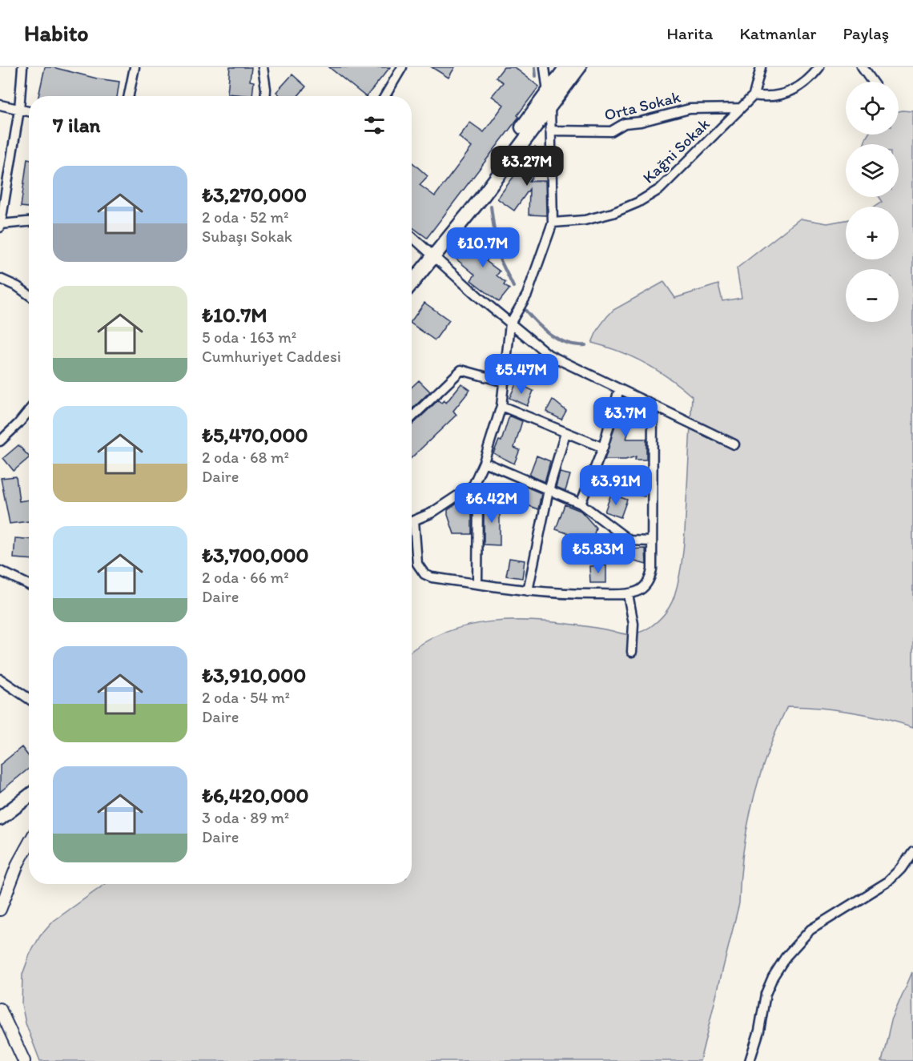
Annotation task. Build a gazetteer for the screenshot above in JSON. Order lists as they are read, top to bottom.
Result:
{
  "streets": {
    "street": ["Orta Sokak", "Kağni Sokak"]
  },
  "crossings": [
    ["Orta Sokak", "Kağni Sokak"]
  ],
  "page": {
    "header": "Habito",
    "nav": ["Harita", "Katmanlar", "Paylaş"],
    "map_buttons": ["+", "−"],
    "heading": "7 ilan",
    "price": [
      "₺3.27M",
      "₺10.7M",
      "₺5.47M",
      "₺3.7M",
      "₺3.91M",
      "₺6.42M",
      "₺5.83M"
    ],
    "list": [
      {
        "name": "₺3,270,000",
        "note": "2 oda · 52 m² · Subaşı Sokak"
      },
      {
        "name": "₺10.7M",
        "note": "5 oda · 163 m² · Cumhuriyet Caddesi"
      },
      {
        "name": "₺5,470,000",
        "note": "2 oda · 68 m² · Daire"
      },
      {
        "name": "₺3,700,000",
        "note": "2 oda · 66 m² · Daire"
      },
      {
        "name": "₺3,910,000",
        "note": "2 oda · 54 m² · Daire"
      },
      {
        "name": "₺6,420,000",
        "note": "3 oda · 89 m² · Daire"
      }
    ]
  }
}
